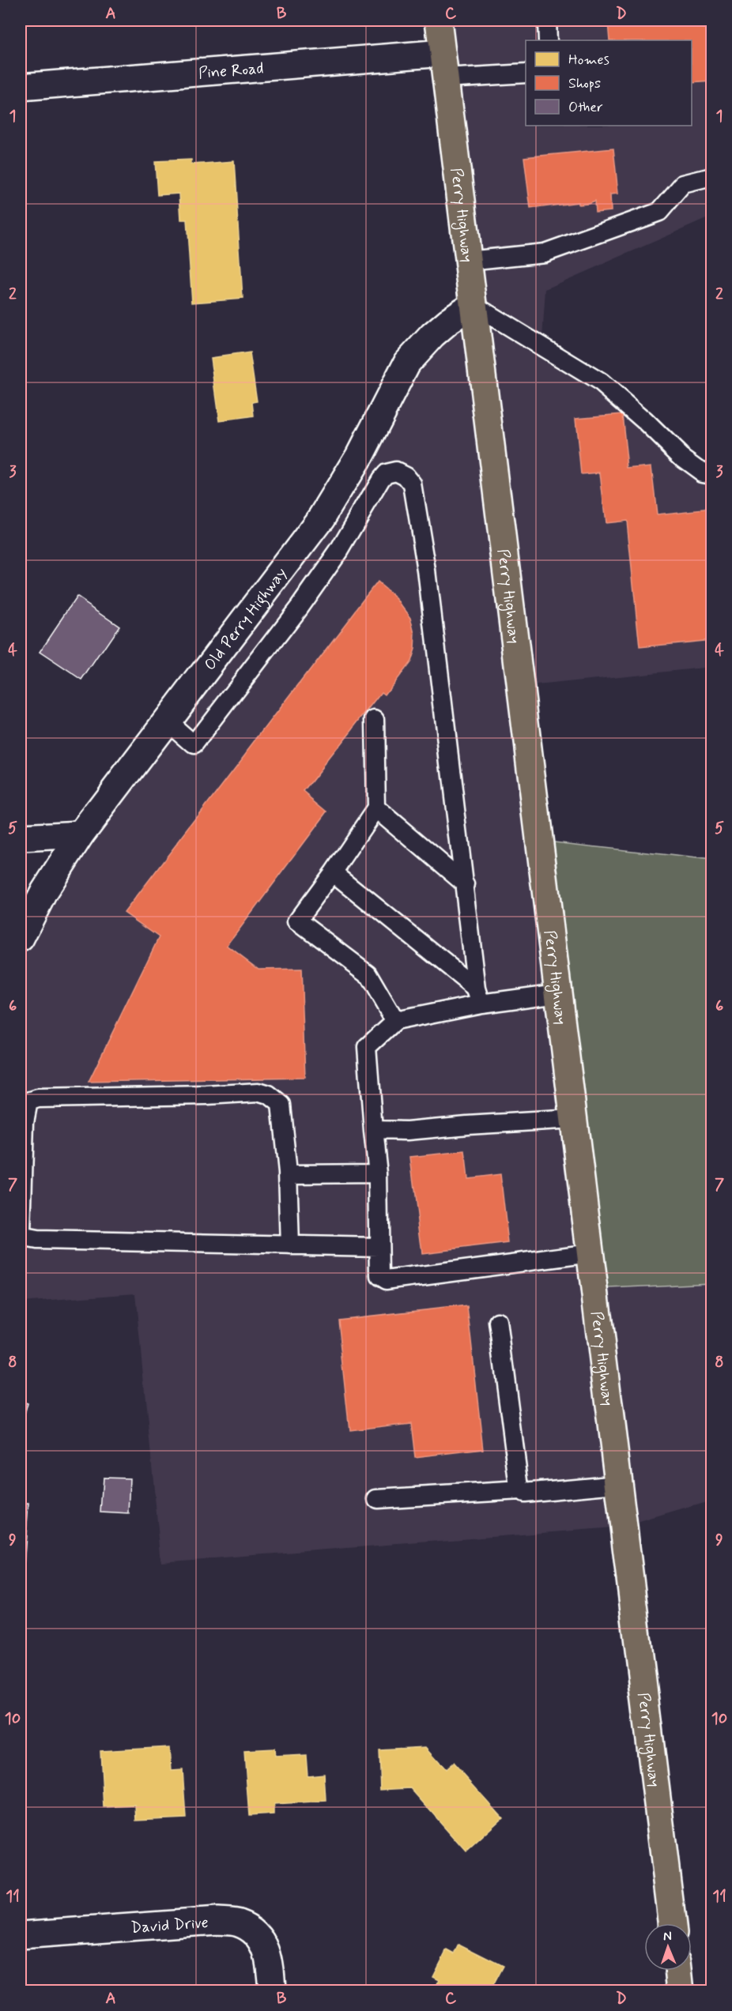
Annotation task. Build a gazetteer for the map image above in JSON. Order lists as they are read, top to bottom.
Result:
{
  "streets": {
    "main road": ["Perry Highway"],
    "street": ["Pine Road", "Old Perry Highway", "David Drive"]
  },
  "crossings": [
    ["Pine Road", "Perry Highway"],
    ["Perry Highway", "Old Perry Highway"]
  ],
  "legend": ["Homes", "Shops", "Other"],
  "north": "top",
  "grid": {
    "columns": [
      "A",
      "B",
      "C",
      "D"
    ],
    "rows": [
      "1",
      "2",
      "3",
      "4",
      "5",
      "6",
      "7",
      "8",
      "9",
      "10",
      "11"
    ]
  }
}
